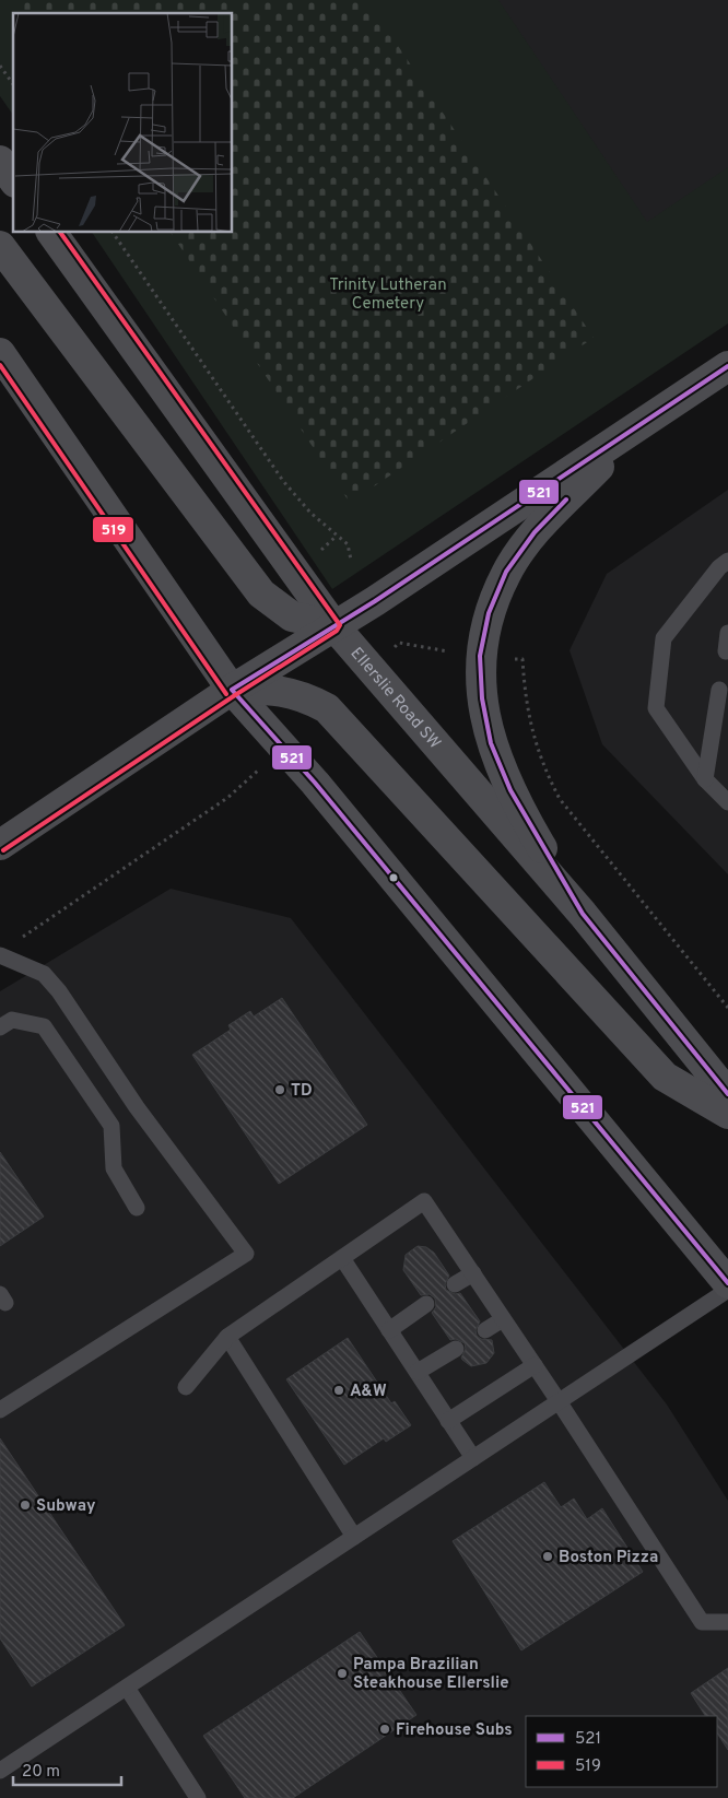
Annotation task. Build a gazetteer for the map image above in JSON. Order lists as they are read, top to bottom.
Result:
{
  "streets": {
    "main road": ["Ellerslie Road SW"]
  },
  "parks": ["Trinity Lutheran Cemetery"],
  "places": [
    "TD",
    "A&W",
    "Subway",
    "Boston Pizza",
    "Pampa Brazilian Steakhouse Ellerslie",
    "Firehouse Subs"
  ],
  "lines": ["transit line 519", "transit line 521"],
  "legend": ["521", "519"],
  "scale_bar": "20 m"
}
